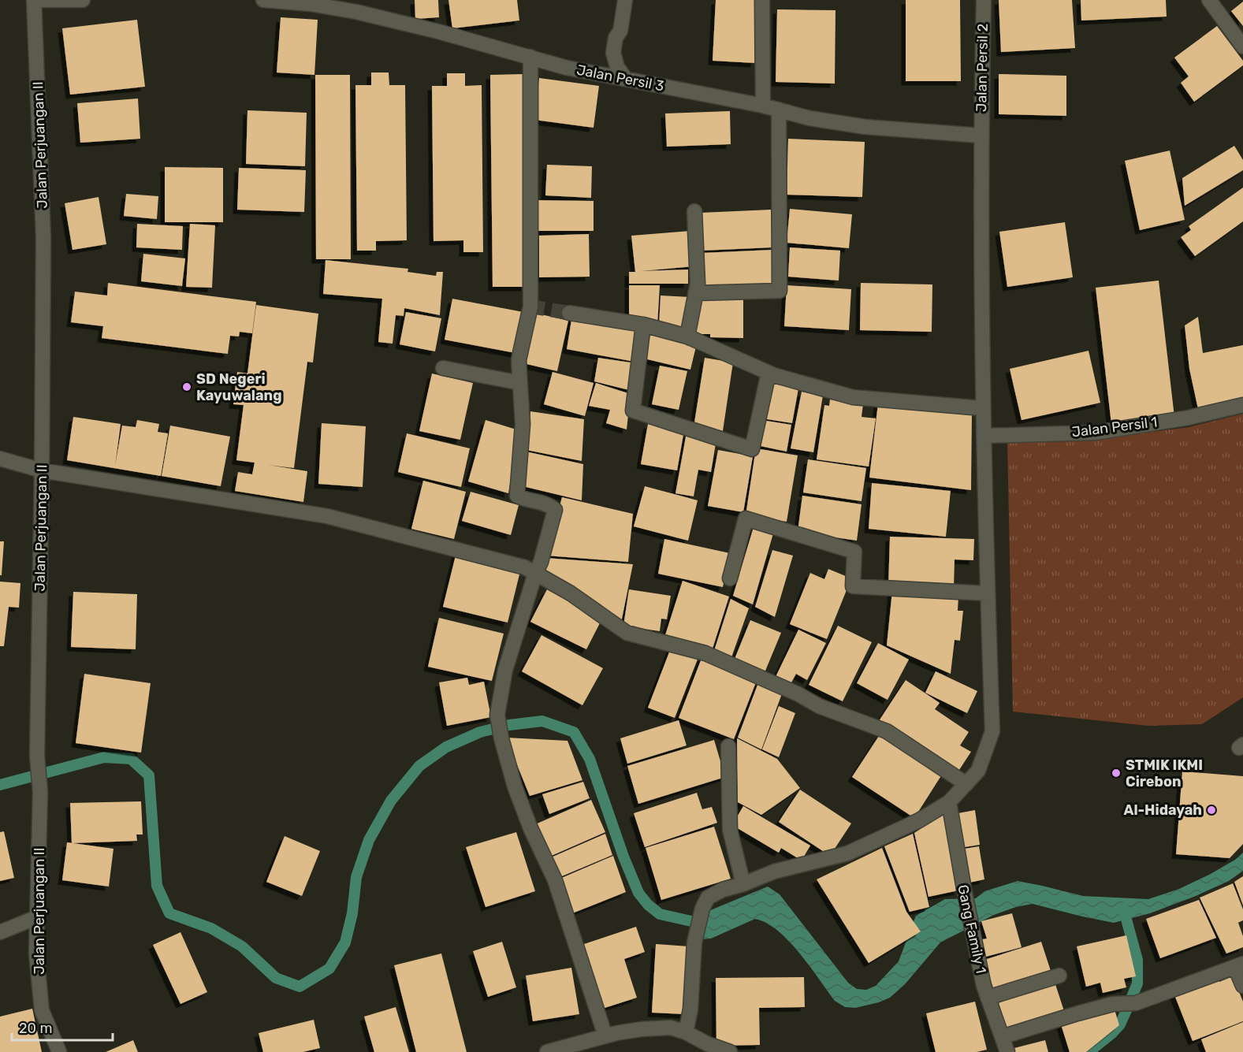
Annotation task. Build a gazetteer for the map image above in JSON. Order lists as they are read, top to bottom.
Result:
{
  "streets": {
    "street": [
      "Jalan Persil 2",
      "Jalan Persil 3",
      "Jalan Perjuangan II",
      "Jalan Persil 1",
      "Gang Family 1"
    ]
  },
  "crossings": [
    ["Jalan Persil 2", "Jalan Persil 3"],
    ["Jalan Persil 2", "Jalan Persil 1"],
    ["Jalan Persil 2", "Gang Family 1"]
  ],
  "places": ["SD Negeri Kayuwalang", "STMIK IKMI Cirebon", "Al-Hidayah"],
  "scale_bar": "20 m"
}
